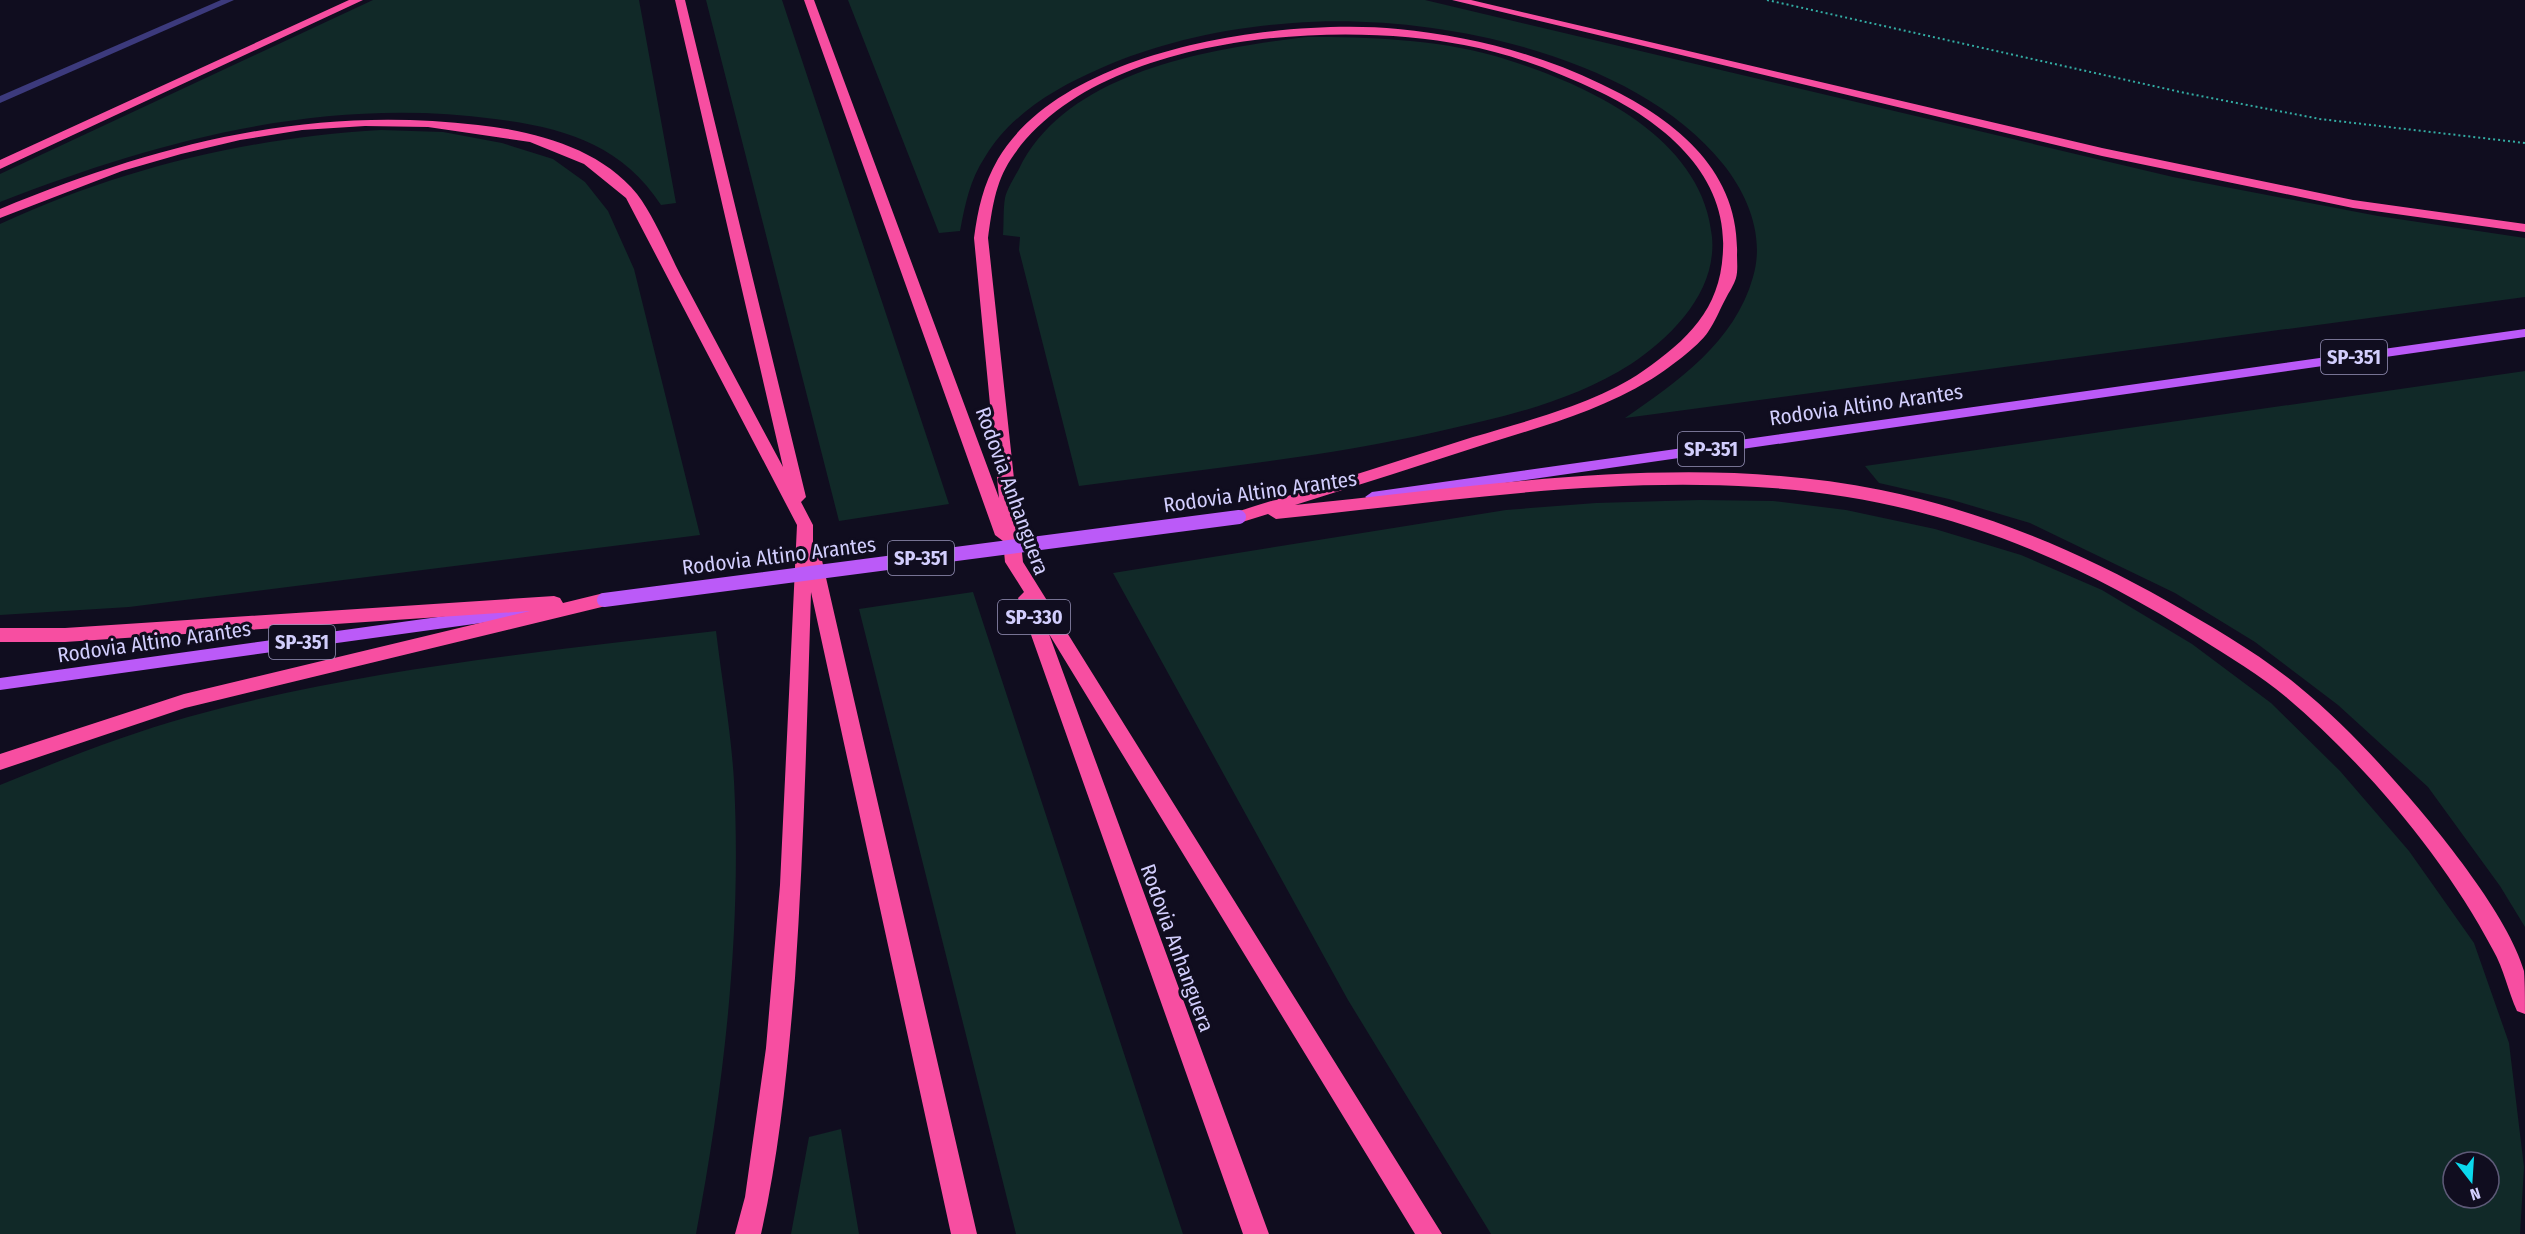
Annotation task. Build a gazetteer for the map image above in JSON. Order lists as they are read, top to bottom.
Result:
{
  "streets": {
    "highway": ["Rodovia Anhanguera", "SP-330"],
    "main road": ["SP-351", "Rodovia Altino Arantes"]
  },
  "north": "bottom"
}
